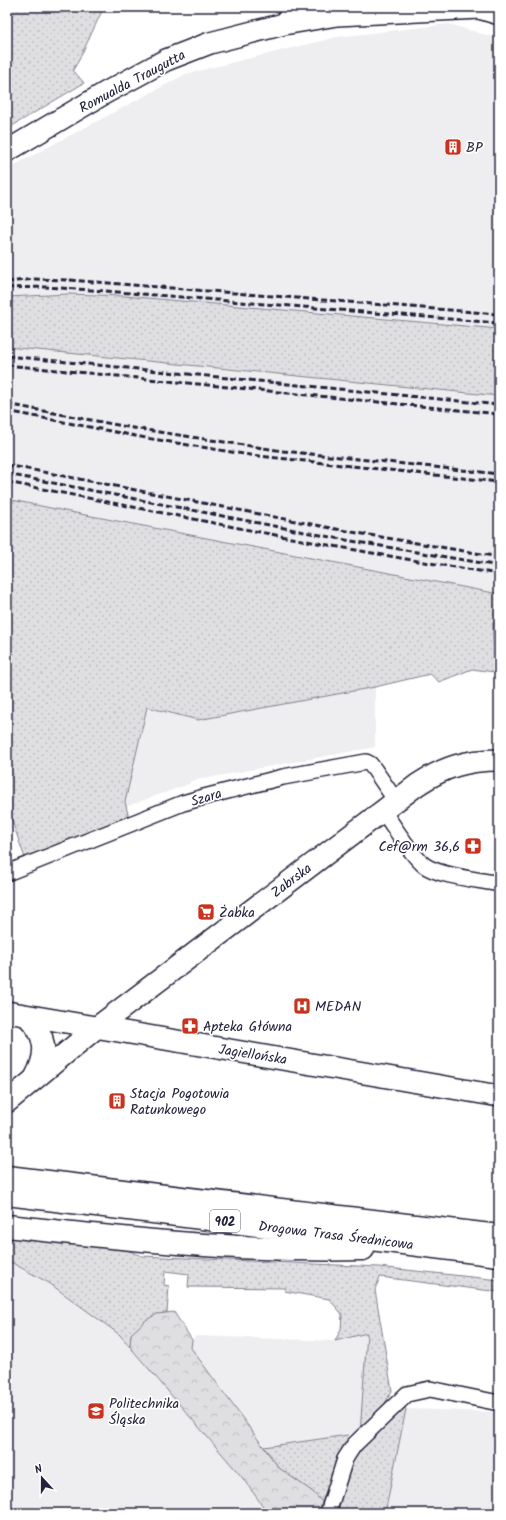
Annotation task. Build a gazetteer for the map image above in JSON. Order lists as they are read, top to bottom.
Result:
{
  "streets": {
    "main road": ["902", "Drogowa Trasa Średnicowa"],
    "street": [
      "Romualda Traugutta",
      "Szara",
      "Zabrska",
      "Jagiellońska"
    ]
  },
  "crossings": [
    ["Szara", "Zabrska"],
    ["Zabrska", "Jagiellońska"]
  ],
  "places": {
    "building": ["BP", "Stacja Pogotowia Ratunkowego"],
    "pharmacy": ["Cef@rm 36,6", "Apteka Główna"],
    "supermarket": ["Żabka"],
    "hospital": ["MEDAN"],
    "school or university": ["Politechnika Śląska"]
  },
  "north": "top"
}
